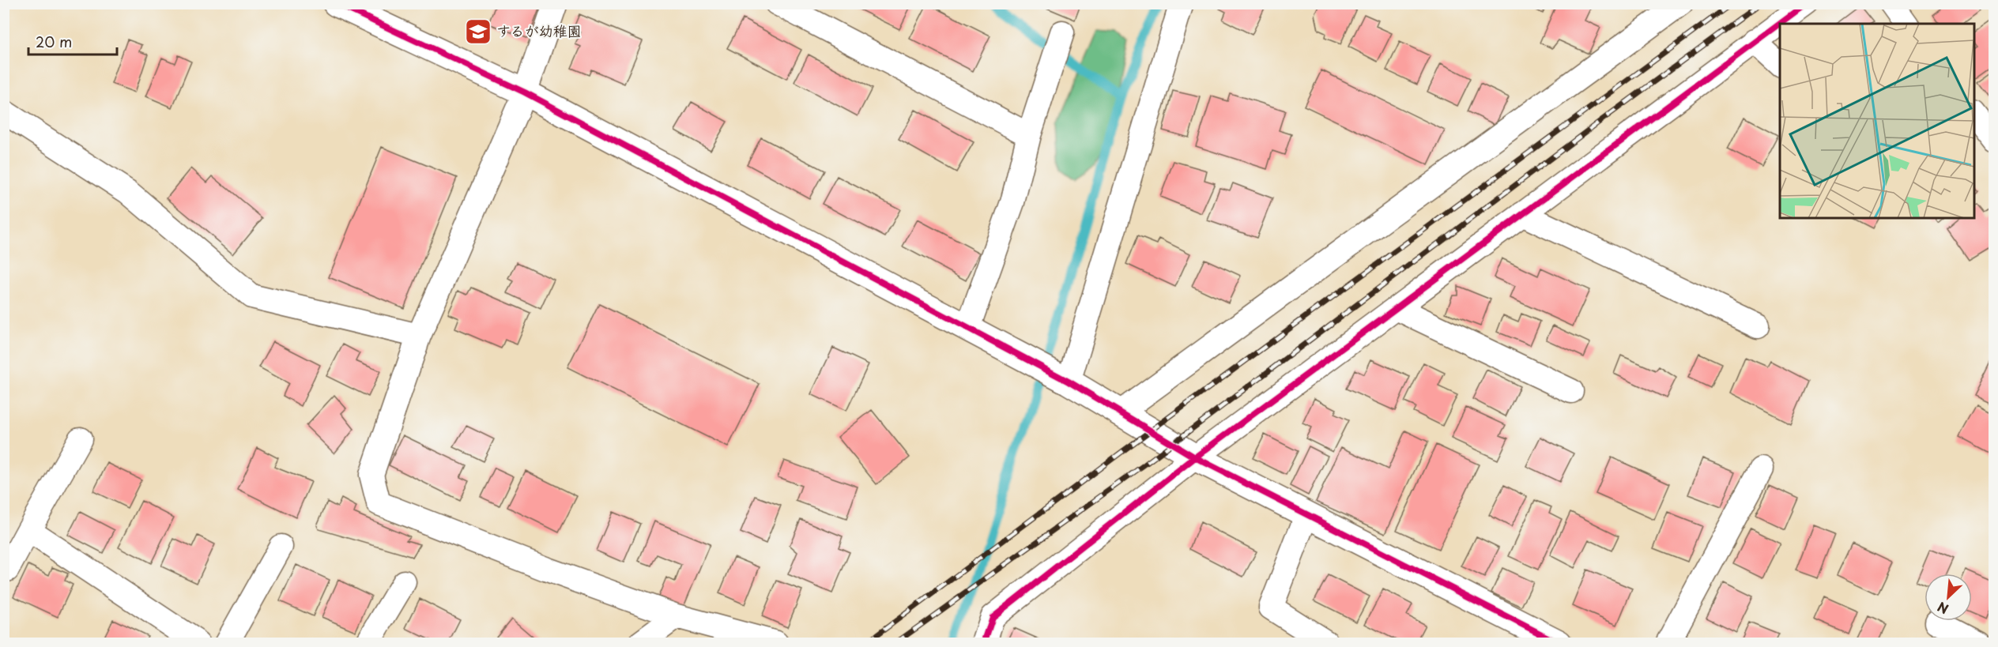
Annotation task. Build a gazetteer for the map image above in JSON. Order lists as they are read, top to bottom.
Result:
{
  "places": {
    "school or university": ["するが幼稚園"]
  },
  "scale_bar": "20 m",
  "north": "bottom left"
}
